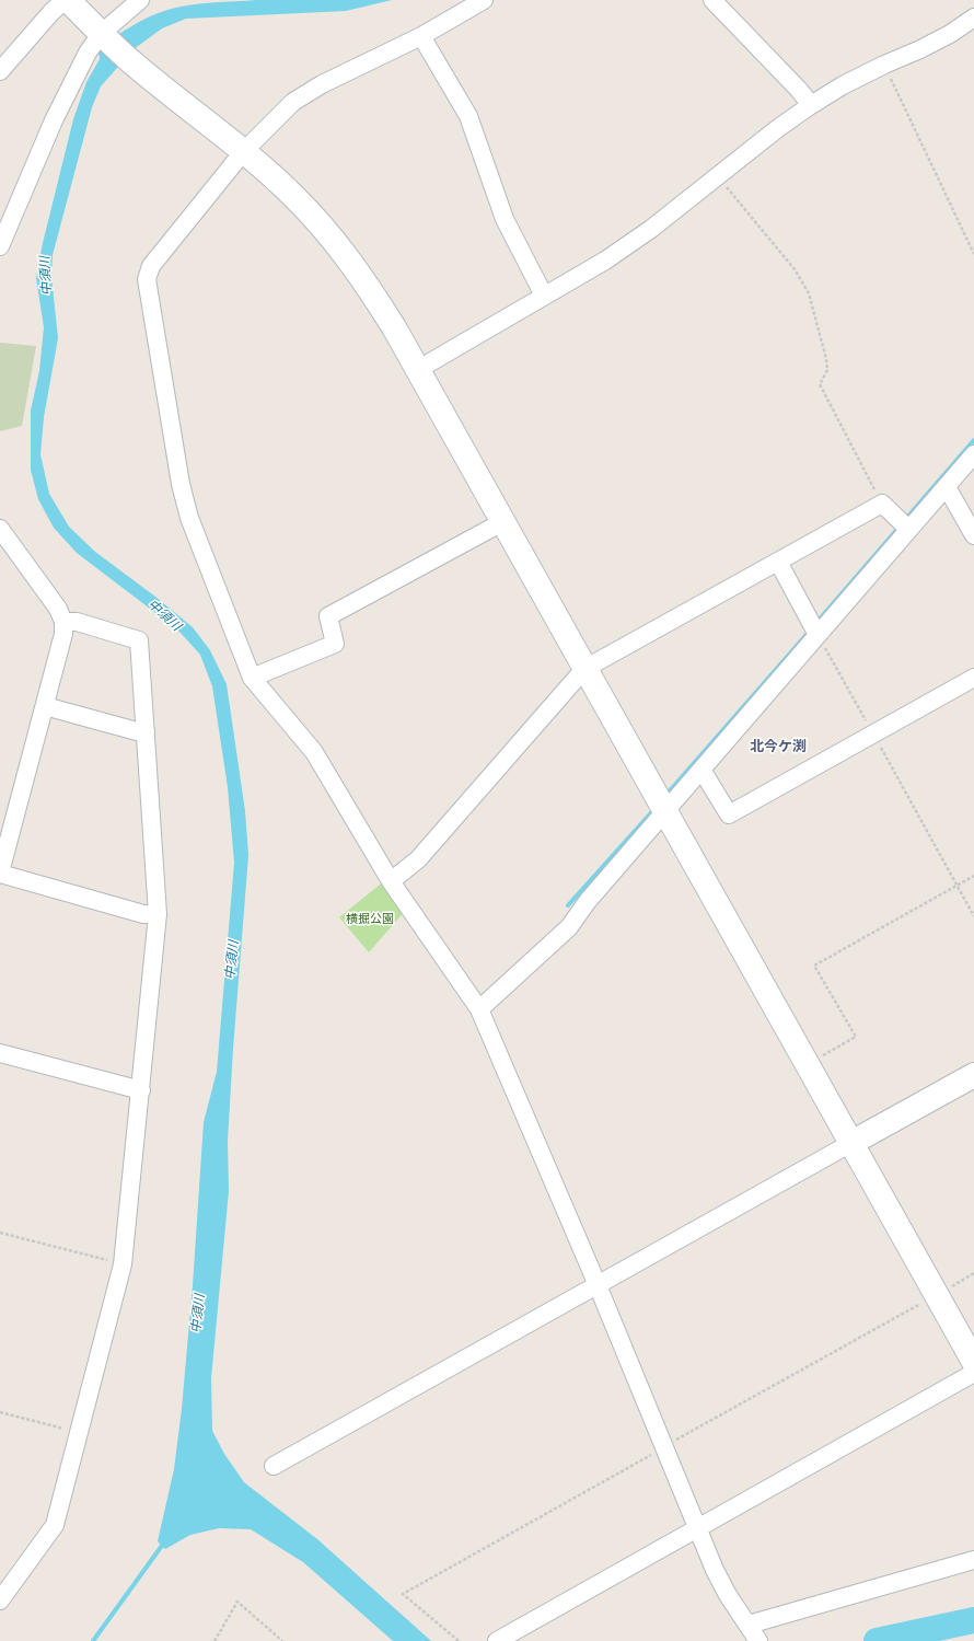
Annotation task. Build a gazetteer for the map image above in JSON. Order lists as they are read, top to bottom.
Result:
{
  "districts": ["北今ケ渕"],
  "water": ["中須川"],
  "parks": ["横掘公園"]
}
